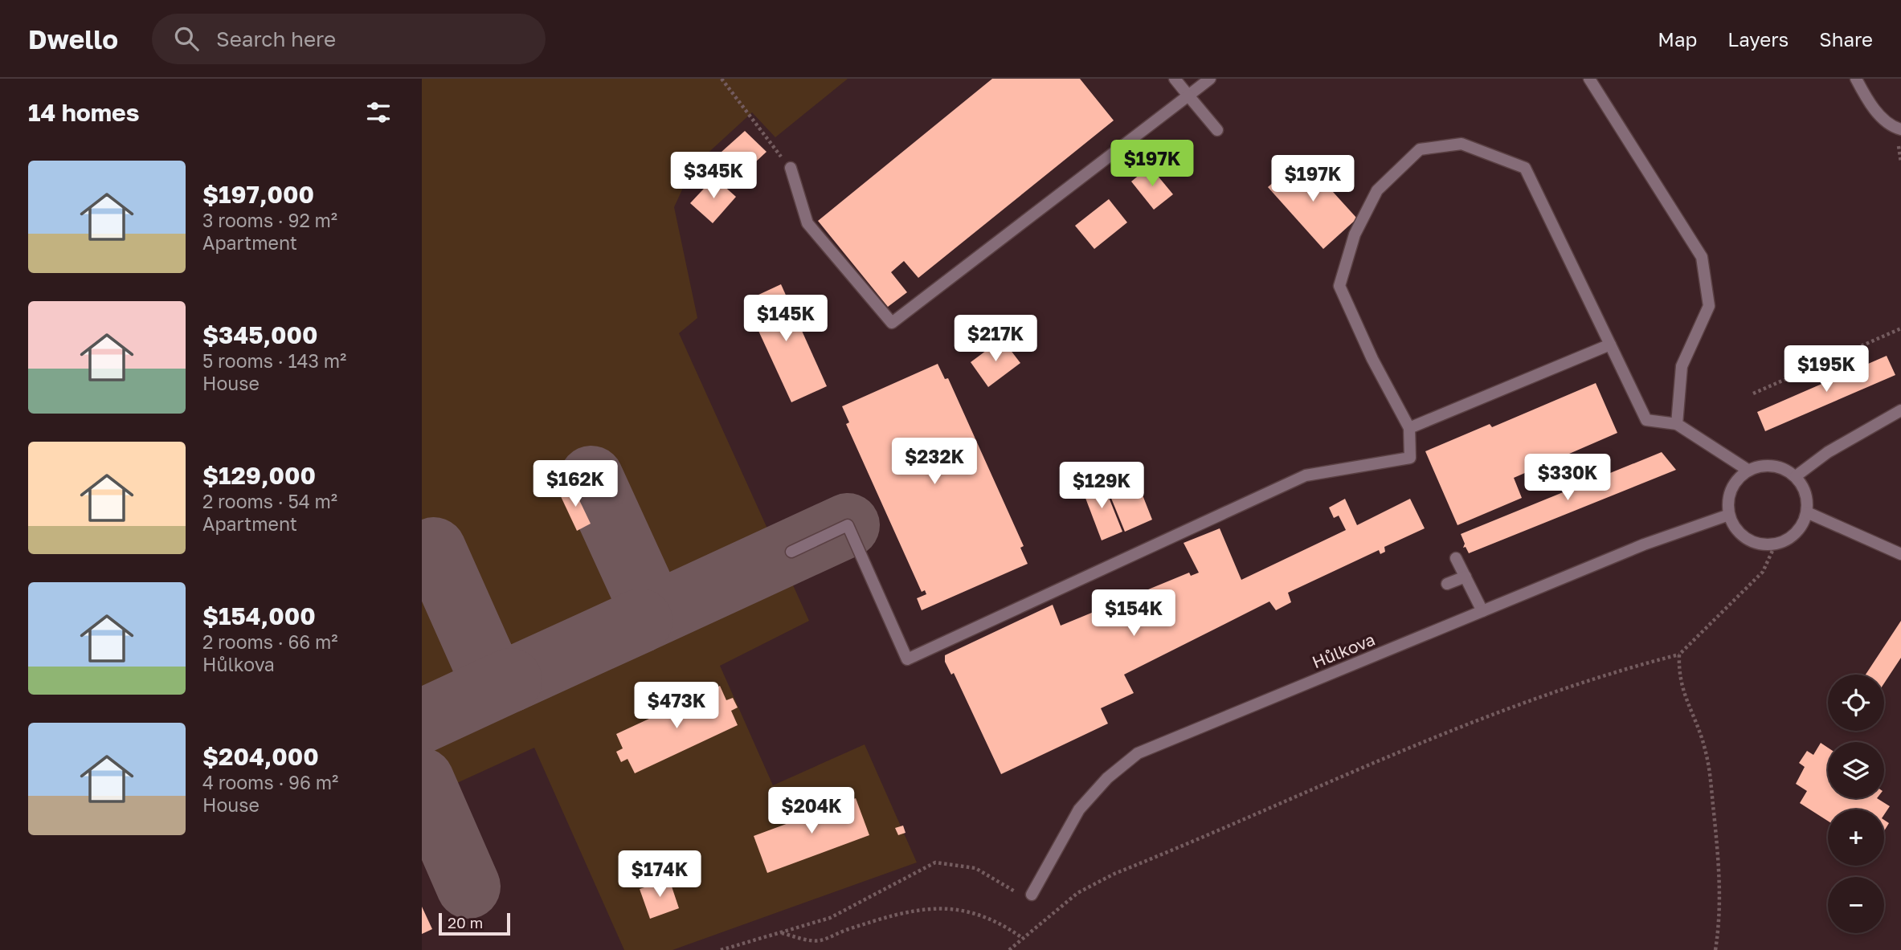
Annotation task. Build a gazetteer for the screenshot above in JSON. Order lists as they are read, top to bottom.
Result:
{
  "streets": {
    "street": ["Hůlkova"]
  },
  "scale_bar": "20 m",
  "page": {
    "header": "Dwello",
    "search": "Search here",
    "nav": ["Map", "Layers", "Share"],
    "heading": "14 homes",
    "price": [
      "$197K",
      "$345K",
      "$197K",
      "$145K",
      "$217K",
      "$195K",
      "$232K",
      "$330K",
      "$162K",
      "$129K",
      "$154K",
      "$473K",
      "$204K",
      "$174K"
    ],
    "list": [
      {
        "name": "$197,000",
        "note": "3 rooms · 92 m² · Apartment"
      },
      {
        "name": "$345,000",
        "note": "5 rooms · 143 m² · House"
      },
      {
        "name": "$129,000",
        "note": "2 rooms · 54 m² · Apartment"
      },
      {
        "name": "$154,000",
        "note": "2 rooms · 66 m² · Hůlkova"
      },
      {
        "name": "$204,000",
        "note": "4 rooms · 96 m² · House"
      }
    ],
    "map_buttons": ["+", "−"],
    "scale": "20 m"
  }
}
